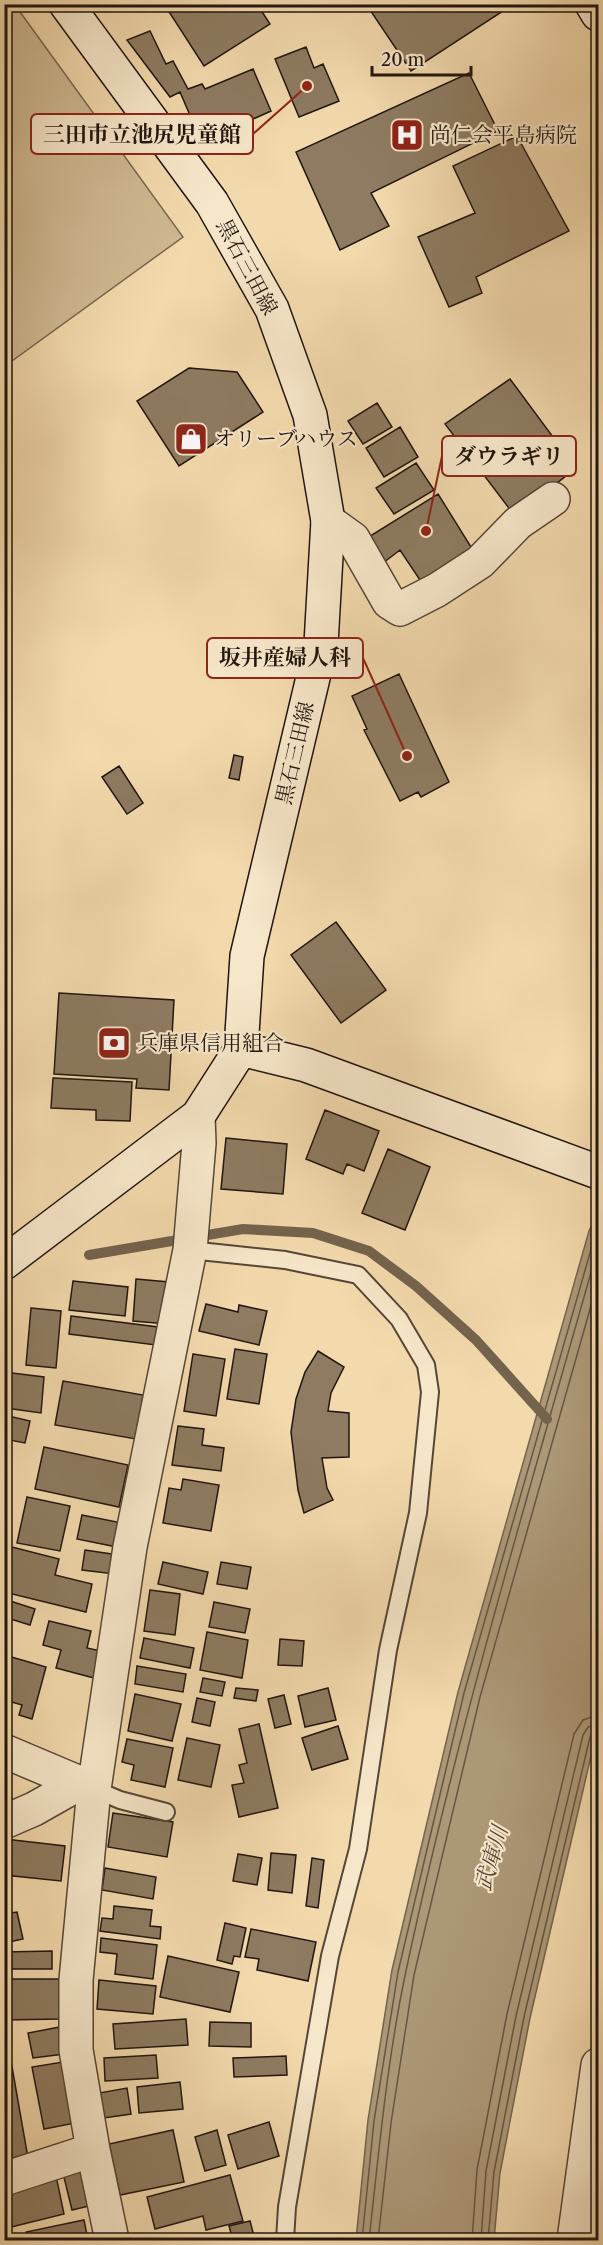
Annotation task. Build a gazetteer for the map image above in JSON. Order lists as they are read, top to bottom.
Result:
{
  "streets": {
    "street": ["黒石三田線"]
  },
  "water": ["武庫川"],
  "places": {
    "other": ["三田市立池尻児童館", "ダウラギリ", "坂井産婦人科"],
    "hospital": ["尚仁会平島病院"],
    "shop": ["オリーブハウス"],
    "bank": ["兵庫県信用組合"]
  },
  "scale_bar": "20 m"
}
